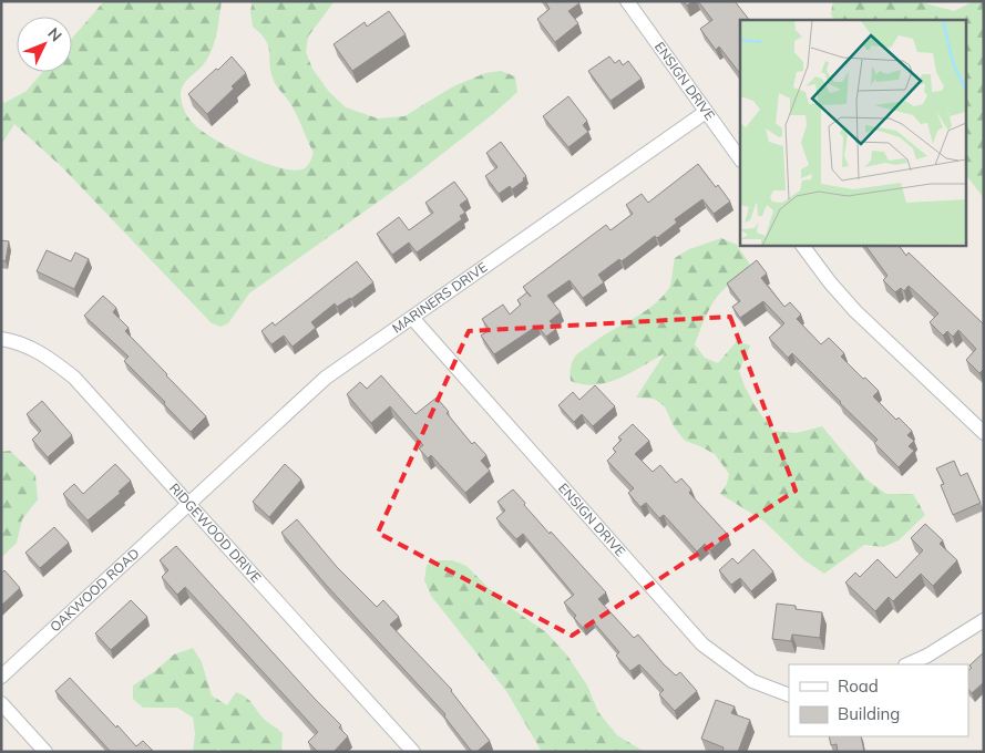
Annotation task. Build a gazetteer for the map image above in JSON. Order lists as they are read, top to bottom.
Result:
{
  "streets": {
    "street": [
      "ENSIGN DRIVE",
      "MARINERS DRIVE",
      "RIDGEWOOD DRIVE",
      "OAKWOOD ROAD"
    ]
  },
  "crossings": [
    ["ENSIGN DRIVE", "MARINERS DRIVE"],
    ["MARINERS DRIVE", "RIDGEWOOD DRIVE"],
    ["MARINERS DRIVE", "OAKWOOD ROAD"],
    ["RIDGEWOOD DRIVE", "OAKWOOD ROAD"]
  ],
  "legend": ["Road", "Building"],
  "north": "top right"
}
